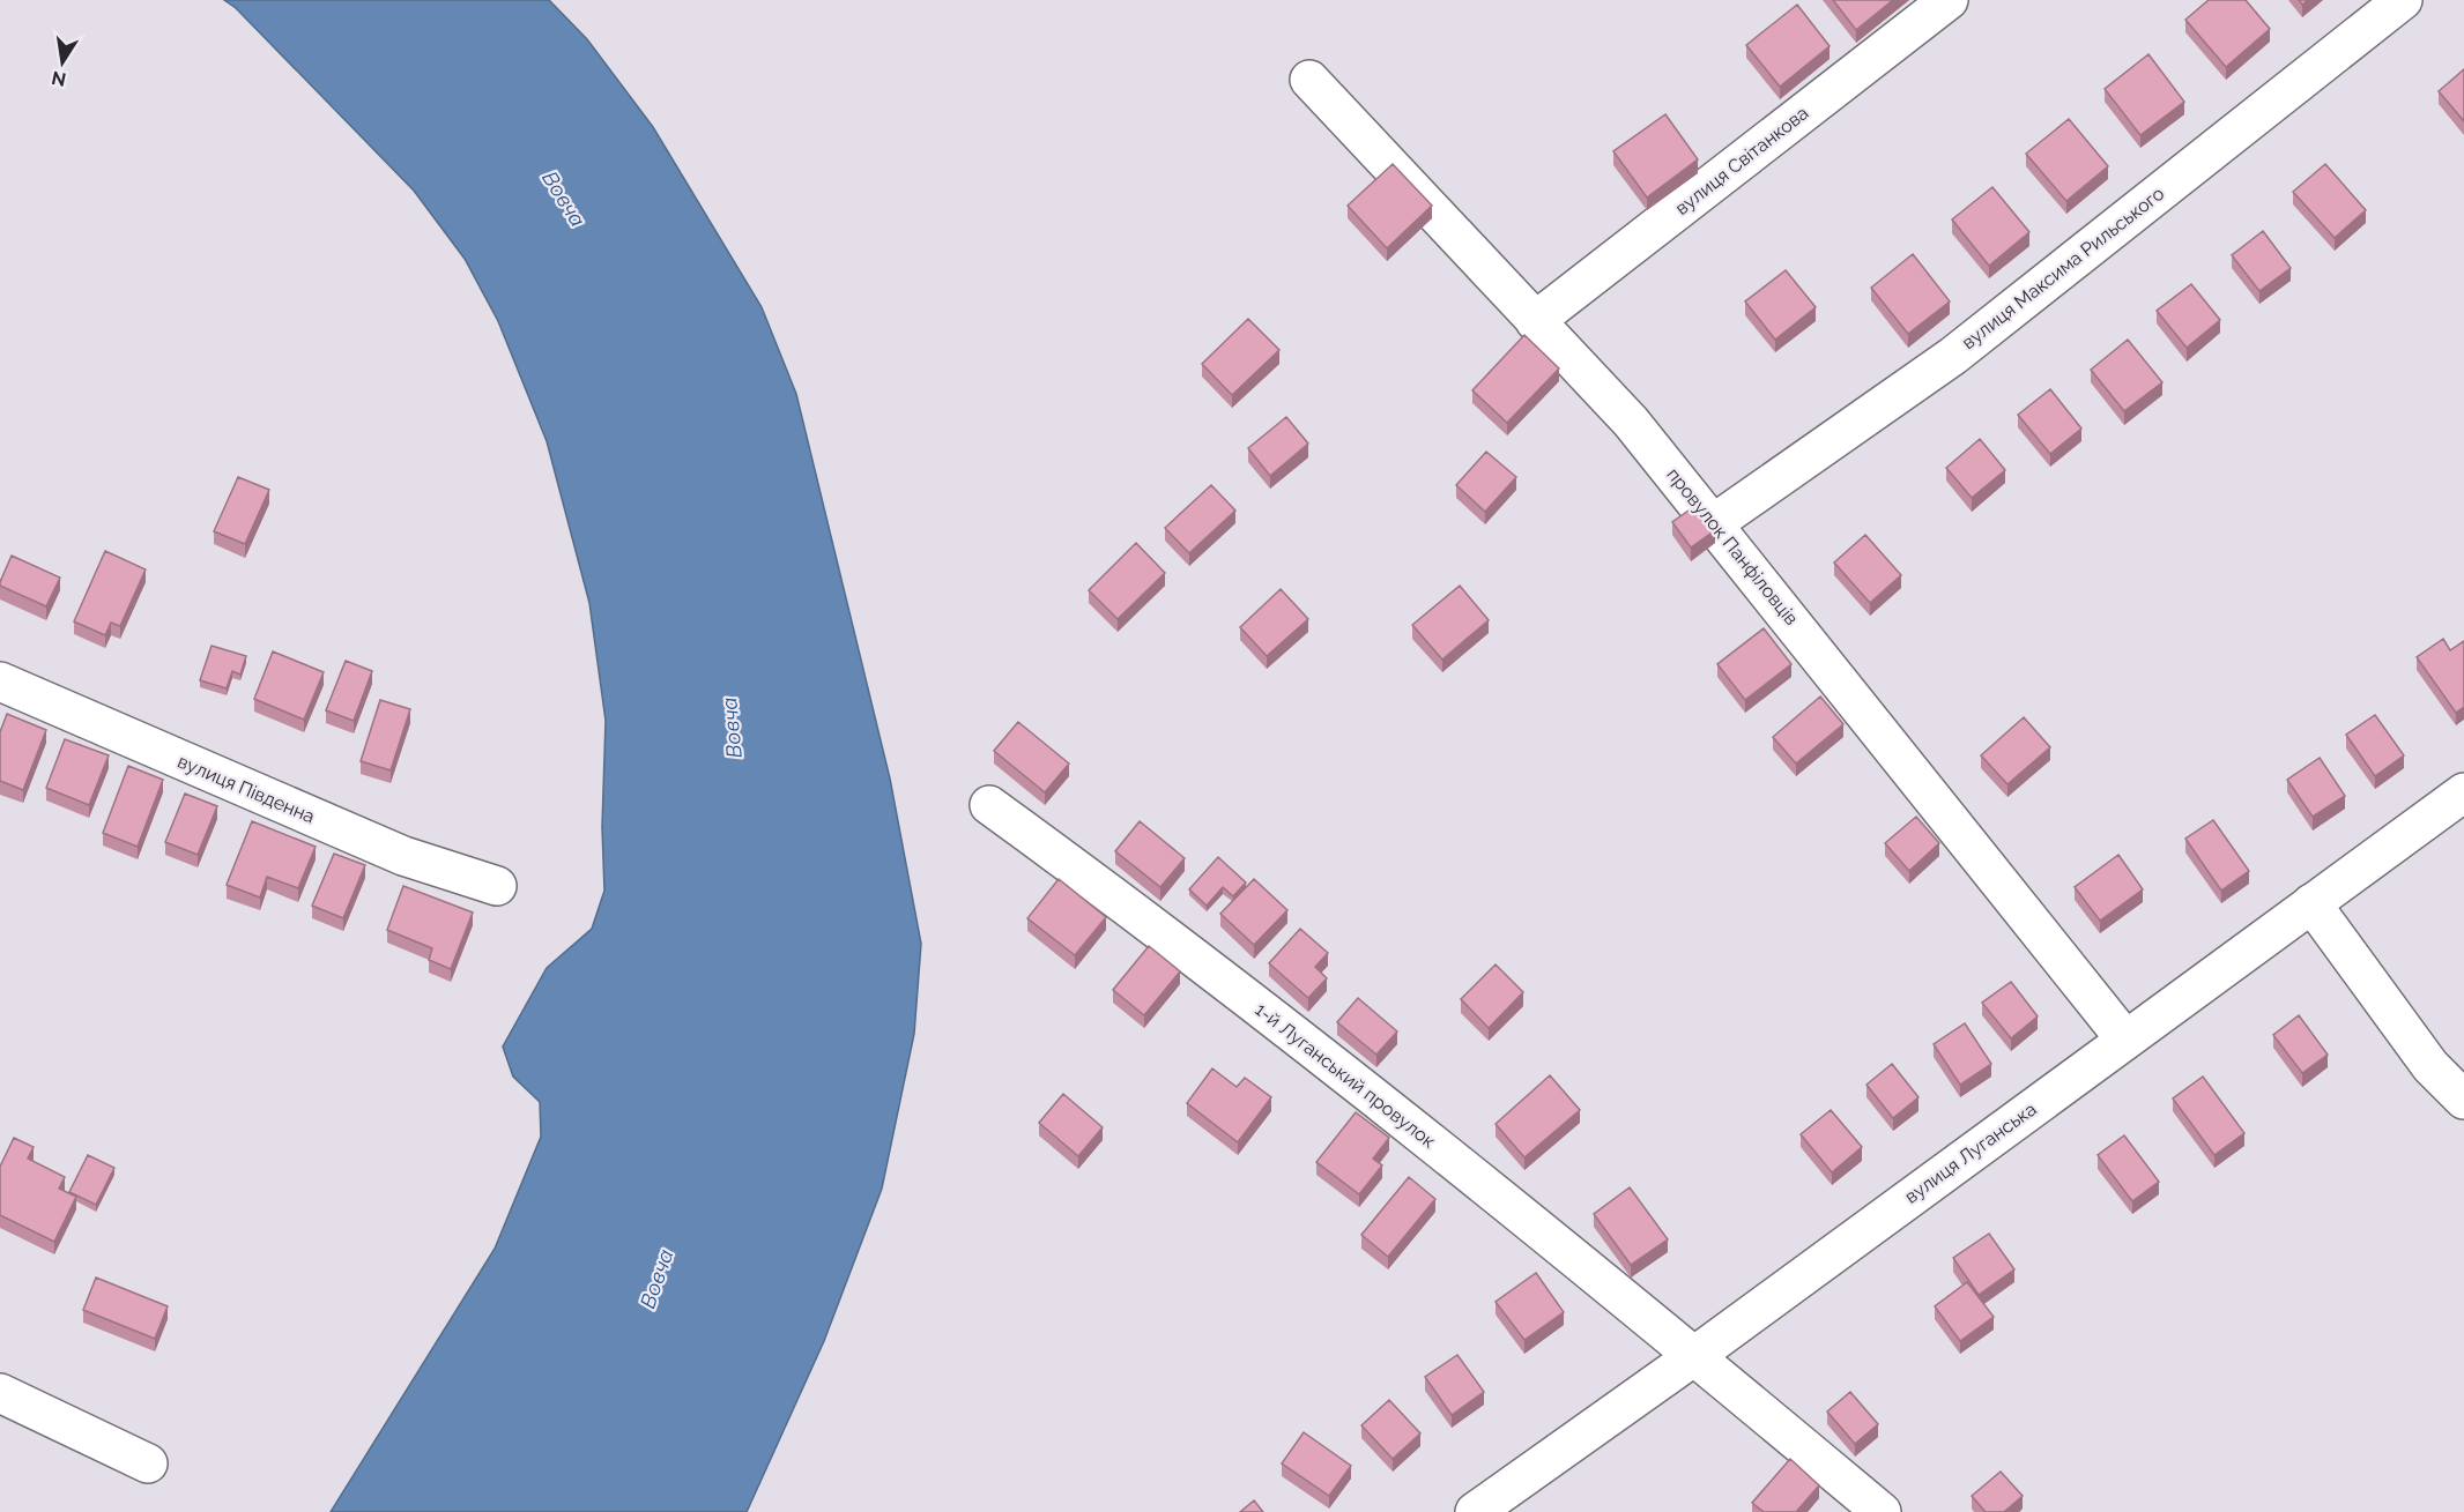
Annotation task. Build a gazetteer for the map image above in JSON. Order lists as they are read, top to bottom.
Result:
{
  "streets": {
    "street": [
      "вулиця Світанкова",
      "вулиця Максима Рильського",
      "провулок Панфіловців",
      "вулиця Південна",
      "1-й Луганський провулок",
      "вулиця Луганська"
    ]
  },
  "crossings": [
    ["вулиця Світанкова", "провулок Панфіловців"],
    ["вулиця Максима Рильського", "провулок Панфіловців"],
    ["провулок Панфіловців", "вулиця Луганська"],
    ["1-й Луганський провулок", "вулиця Луганська"]
  ],
  "water": ["Вовча"],
  "north": "bottom"
}
